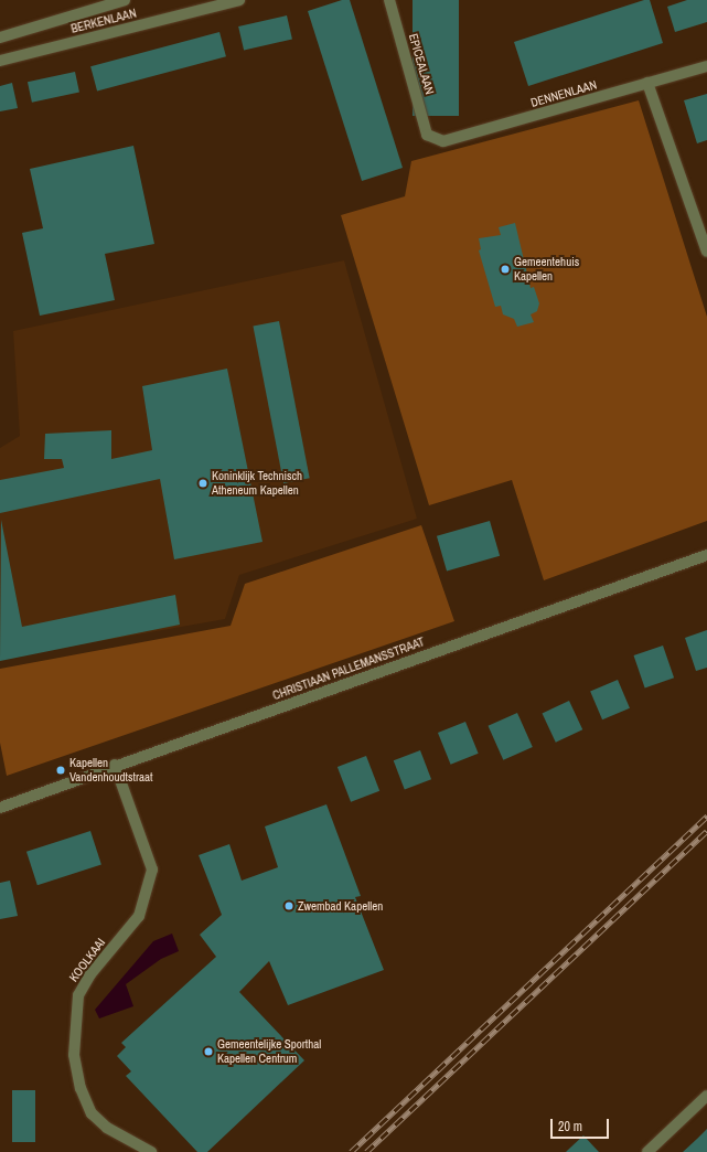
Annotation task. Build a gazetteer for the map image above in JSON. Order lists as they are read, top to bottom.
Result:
{
  "streets": {
    "street": [
      "BERKENLAAN",
      "EPICEALAAN",
      "DENNENLAAN",
      "CHRISTIAAN PALLEMANSSTRAAT",
      "KOOLKAAI"
    ]
  },
  "crossings": [
    ["EPICEALAAN", "DENNENLAAN"],
    ["CHRISTIAAN PALLEMANSSTRAAT", "KOOLKAAI"]
  ],
  "places": [
    "Gemeentehuis Kapellen",
    "Koninklijk Technisch Atheneum Kapellen",
    "Kapellen Vandenhoudtstraat",
    "Zwembad Kapellen",
    "Gemeentelijke Sporthal Kapellen Centrum"
  ],
  "scale_bar": "20 m"
}
